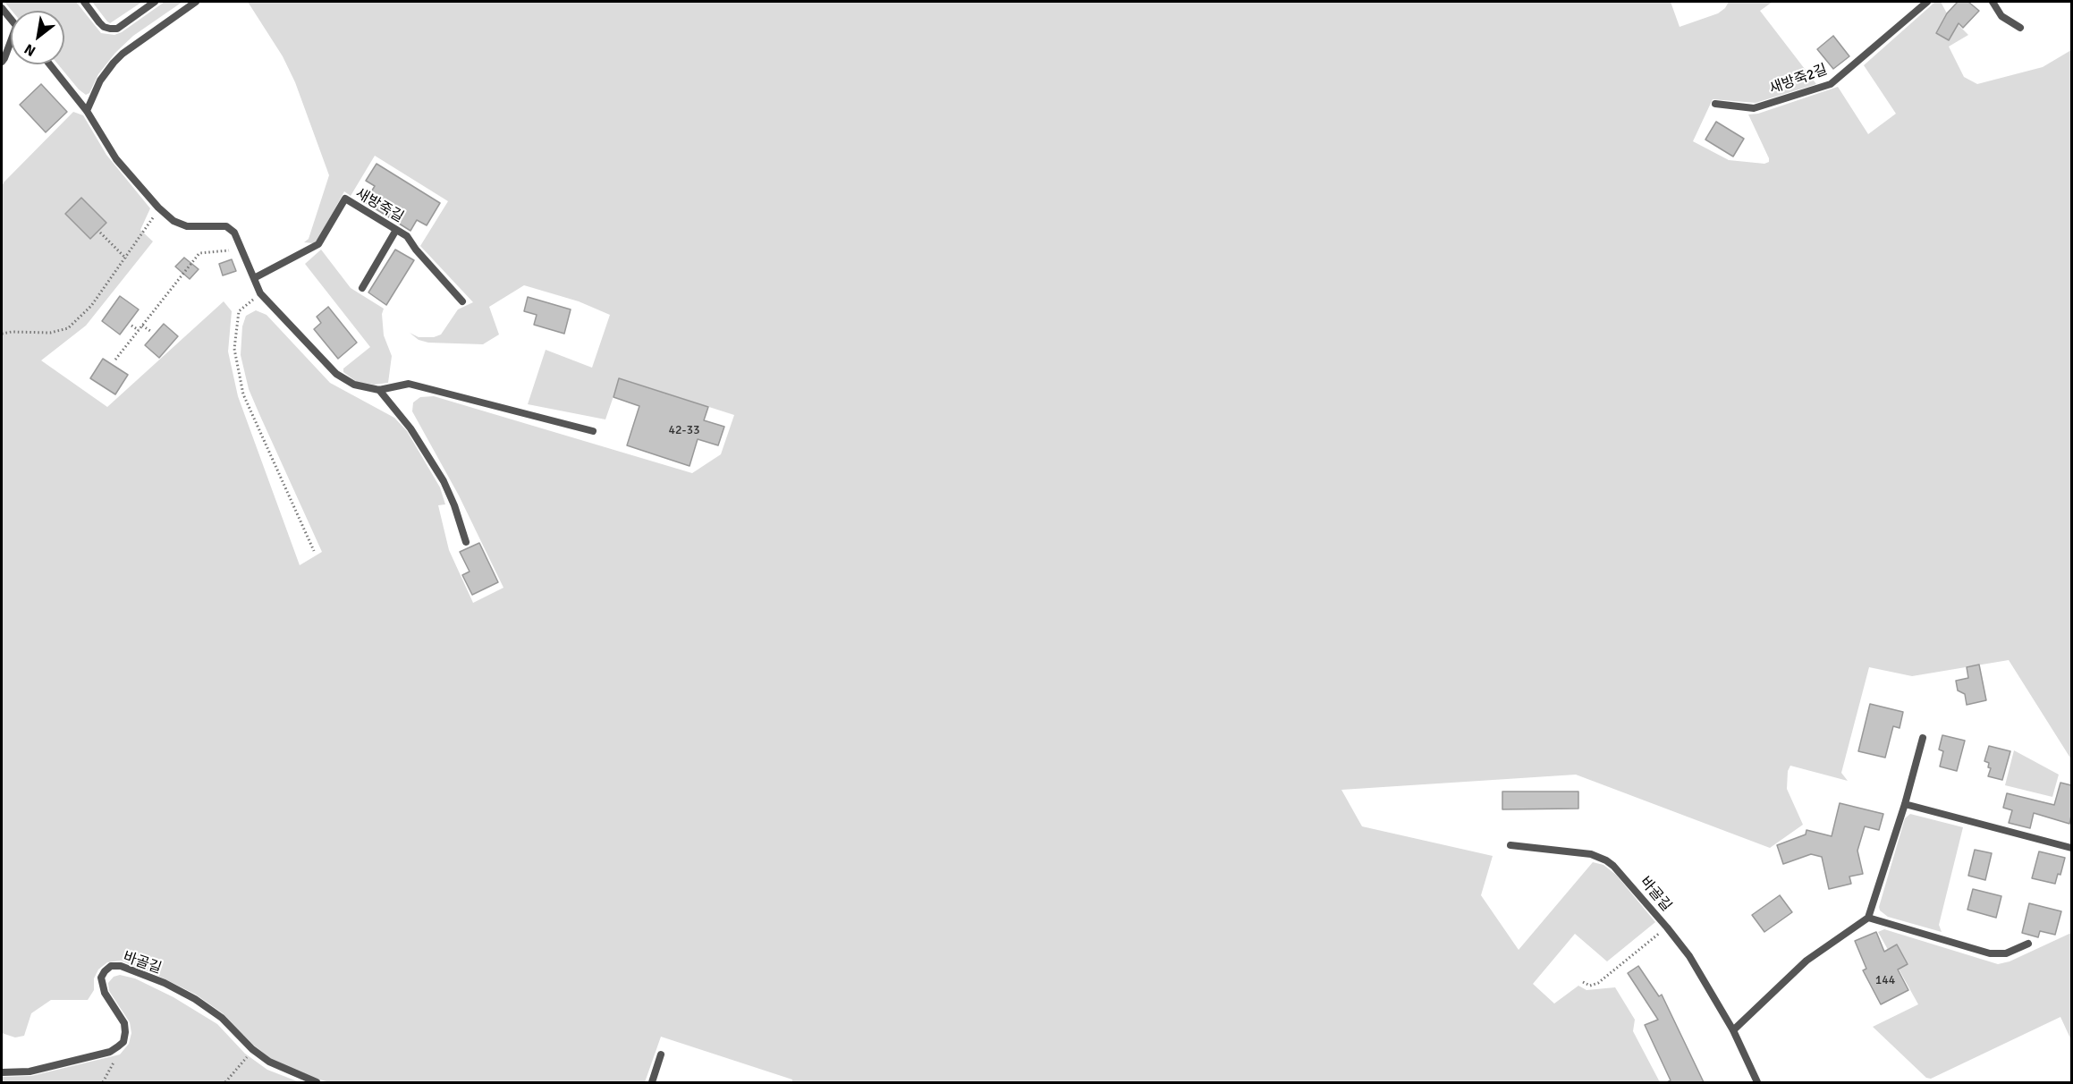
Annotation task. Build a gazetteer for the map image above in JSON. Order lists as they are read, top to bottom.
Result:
{
  "streets": {
    "lane": ["새방죽2길", "새방죽길", "바골길"]
  },
  "house_numbers": ["42-33", "144"],
  "north": "bottom left"
}
